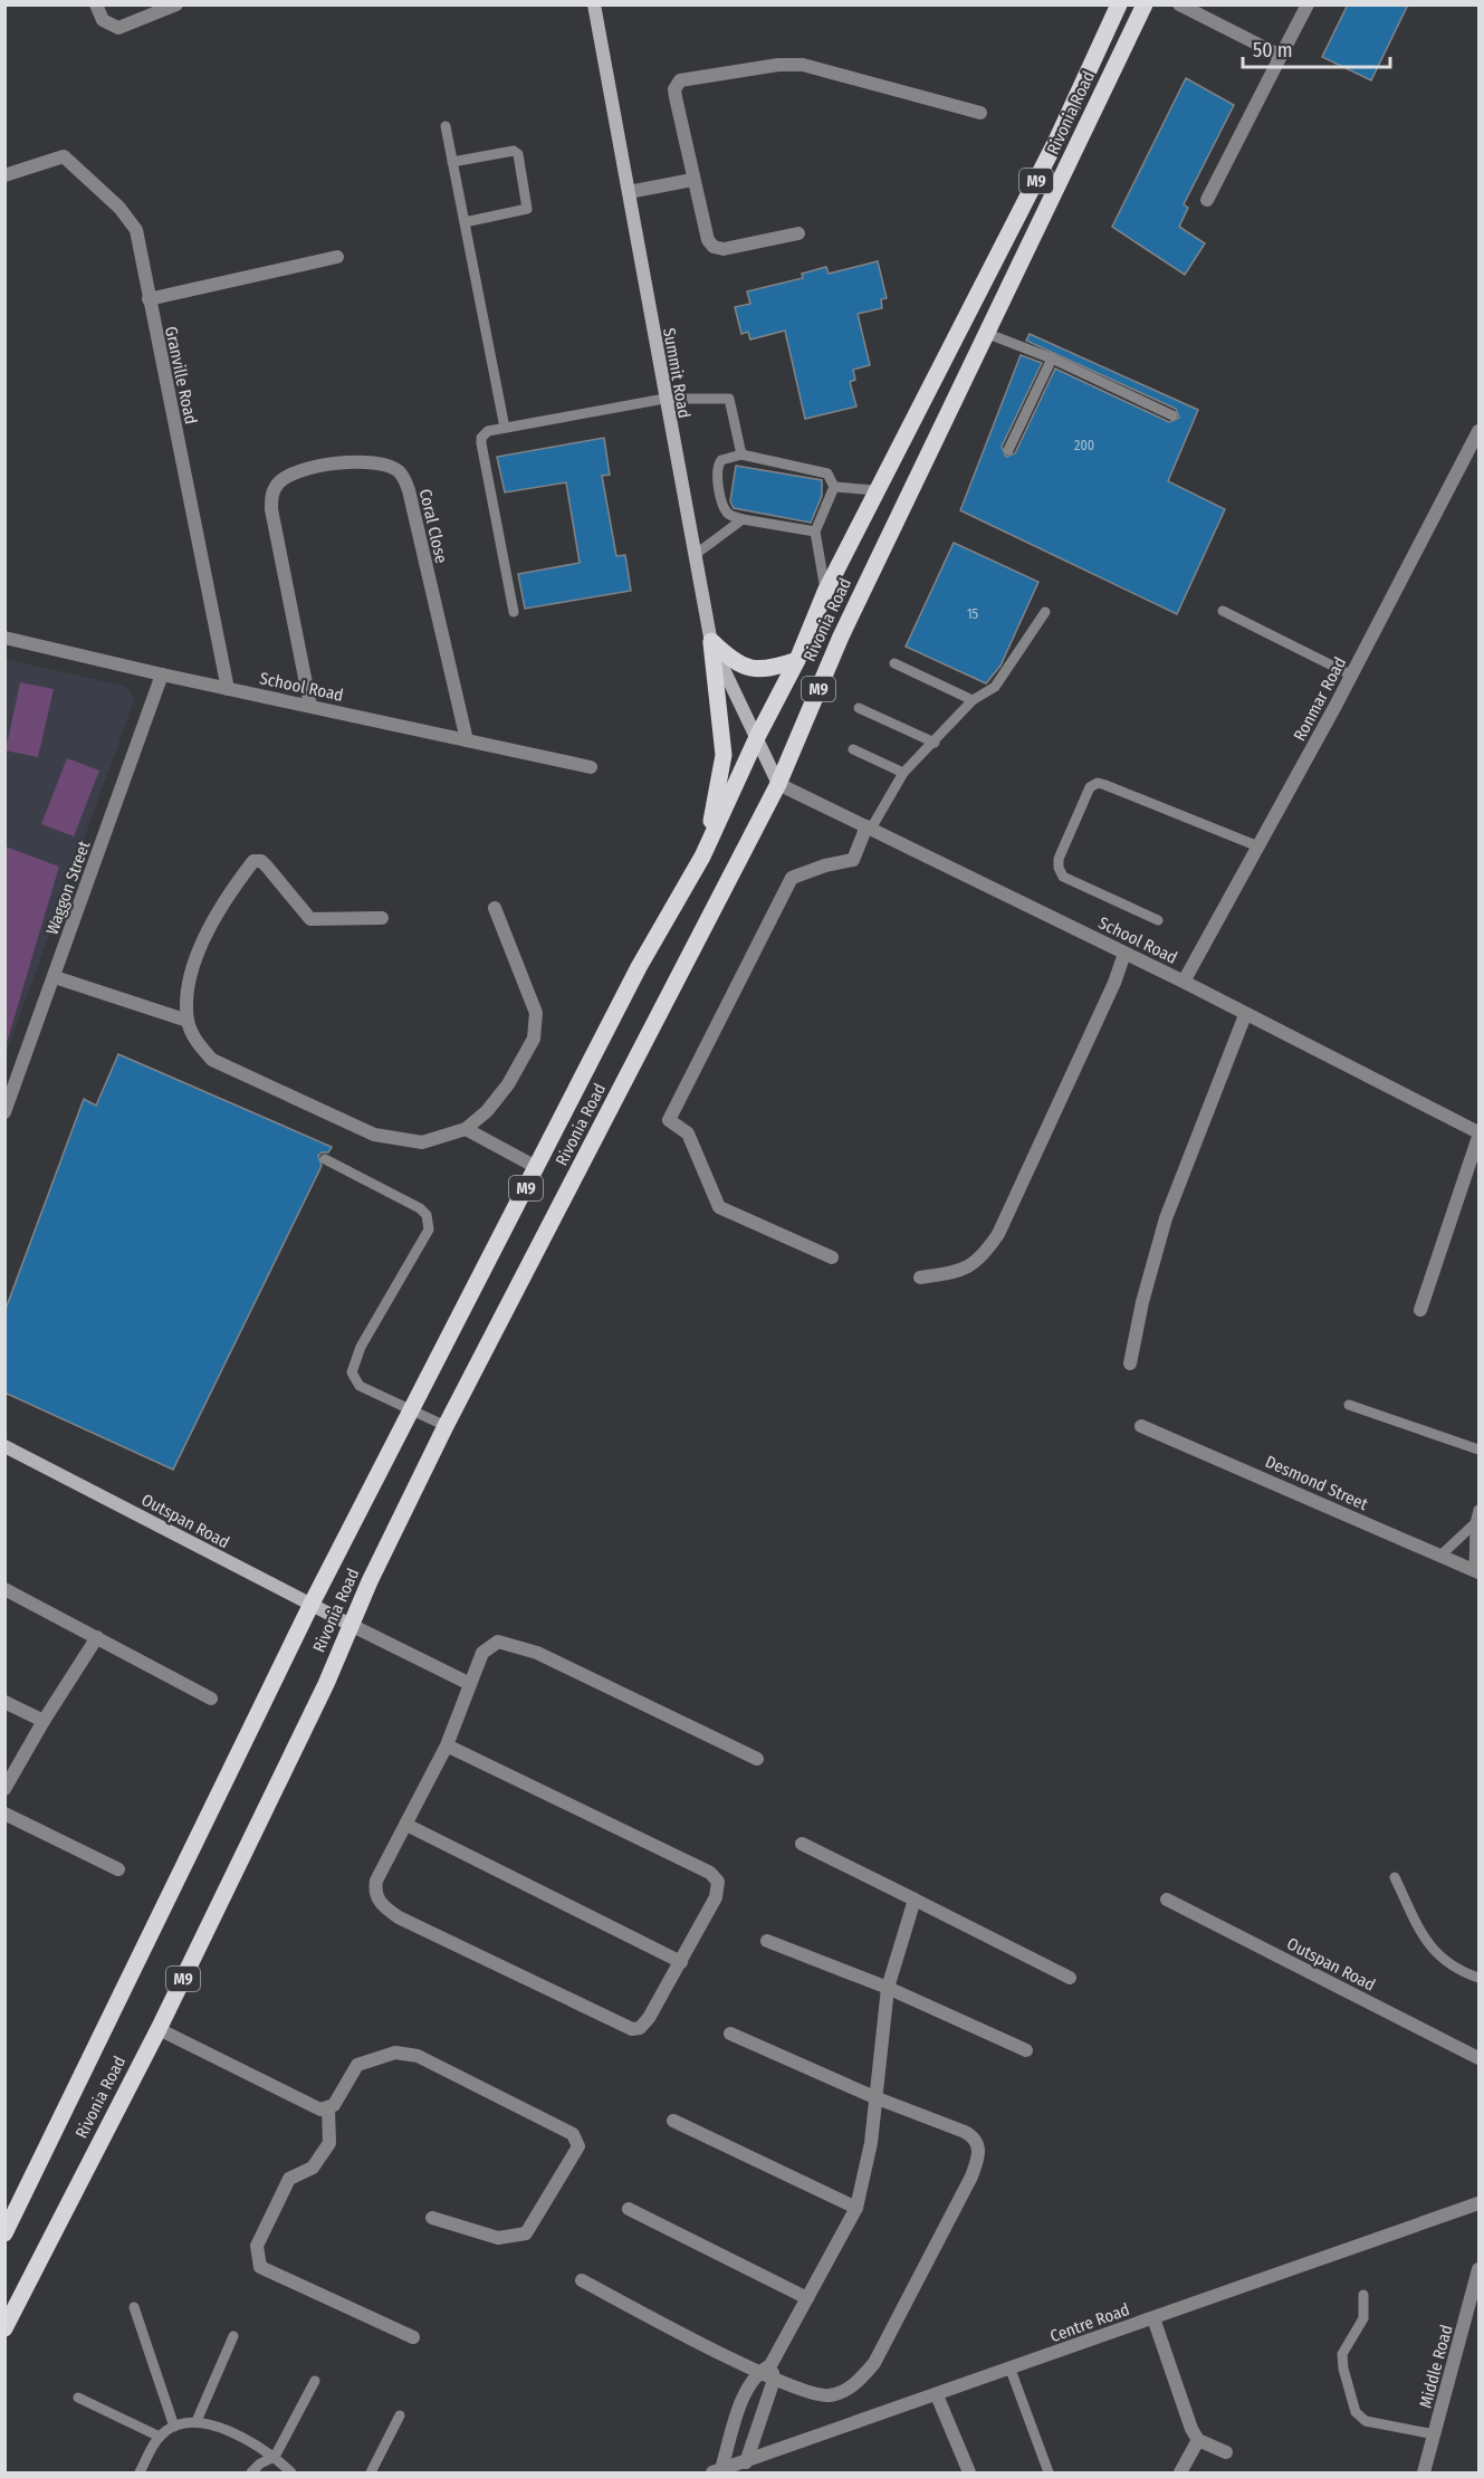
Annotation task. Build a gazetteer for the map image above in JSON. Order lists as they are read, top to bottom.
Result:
{
  "streets": {
    "main road": [
      "Rivonia Road",
      "M9",
      "Summit Road",
      "Outspan Road"
    ],
    "street": [
      "Granville Road",
      "Coral Close",
      "School Road",
      "Ronmar Road",
      "Waggon Street",
      "Desmond Street",
      "Centre Road",
      "Middle Road"
    ]
  },
  "crossings": [
    ["Rivonia Road", "Summit Road"],
    ["Rivonia Road", "School Road"],
    ["Rivonia Road", "Outspan Road"],
    ["Summit Road", "School Road"],
    ["Granville Road", "School Road"],
    ["Coral Close", "School Road"],
    ["School Road", "Ronmar Road"],
    ["School Road", "Waggon Street"]
  ],
  "house_numbers": ["200", "15"],
  "scale_bar": "50 m"
}
